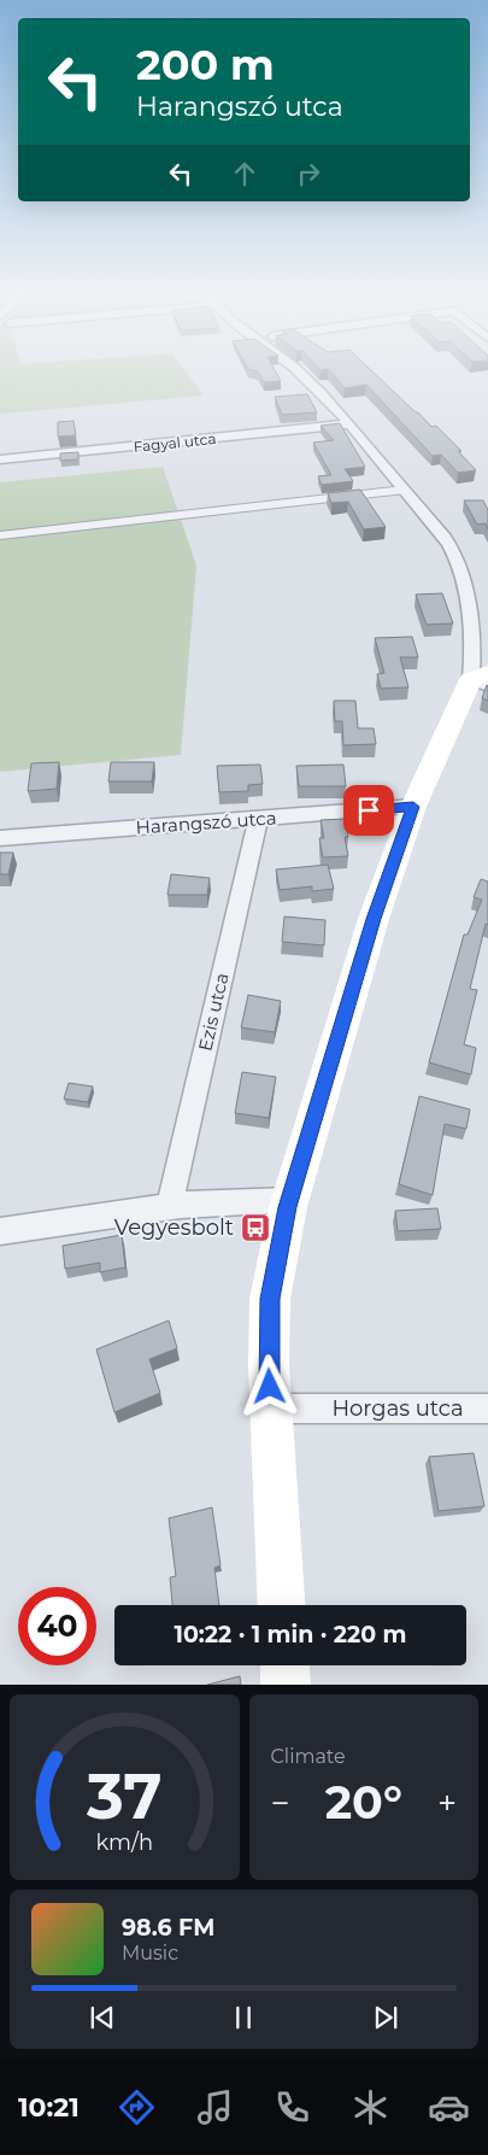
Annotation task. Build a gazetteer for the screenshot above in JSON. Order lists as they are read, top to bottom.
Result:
{
  "streets": {
    "street": [
      "Fagyal utca",
      "Harangszó utca",
      "Ezis utca",
      "Horgas utca"
    ]
  },
  "crossings": [
    ["Harangszó utca", "Ezis utca"]
  ],
  "places": {
    "bus stop": ["Vegyesbolt"]
  },
  "page": {
    "turn": ["200 m", "Harangszó utca"],
    "limit": "40",
    "trip": "10:22 · 1 min · 220 m",
    "tile": "Climate",
    "heat": ["−", "20°", "+"],
    "song": ["98.6 FM", "Music"],
    "tabs": "10:21",
    "gauge": ["37", "km/h"]
  }
}
